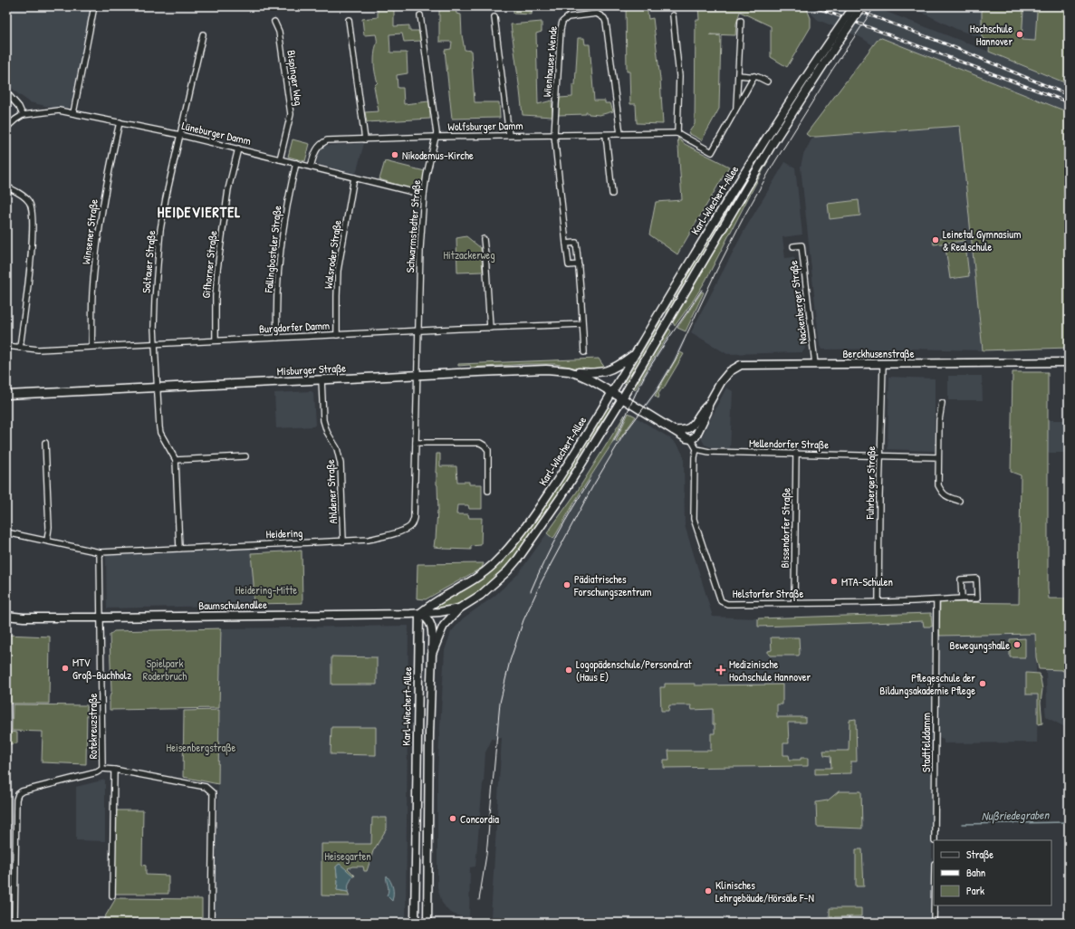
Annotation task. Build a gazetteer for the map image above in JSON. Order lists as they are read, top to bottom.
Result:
{
  "streets": {
    "main road": [
      "Karl-Wiechert-Allee",
      "Berckhusenstraße",
      "Misburger Straße",
      "Baumschulenallee"
    ],
    "street": [
      "Wienhauser Wende",
      "Bispinger Weg",
      "Wolfsburger Damm",
      "Lüneburger Damm",
      "Schwarmstedter Straße",
      "Winsener Straße",
      "Fallingbosteler Straße",
      "Walsroder Straße",
      "Soltauer Straße",
      "Gifhorner Straße",
      "Nackenberger Straße",
      "Burgdorfer Damm",
      "Mellendorfer Straße",
      "Fuhrberger Straße",
      "Ahldener Straße",
      "Bissendorfer Straße",
      "Heidering",
      "Helstorfer Straße",
      "Rotekreuzstraße",
      "Stadtfelddamm"
    ]
  },
  "crossings": [
    ["Wienhauser Wende", "Wolfsburger Damm"],
    ["Bispinger Weg", "Lüneburger Damm"],
    ["Wolfsburger Damm", "Lüneburger Damm"],
    ["Wolfsburger Damm", "Schwarmstedter Straße"],
    ["Lüneburger Damm", "Schwarmstedter Straße"],
    ["Lüneburger Damm", "Winsener Straße"],
    ["Lüneburger Damm", "Fallingbosteler Straße"],
    ["Lüneburger Damm", "Walsroder Straße"],
    ["Lüneburger Damm", "Soltauer Straße"],
    ["Lüneburger Damm", "Gifhorner Straße"],
    ["Karl-Wiechert-Allee", "Misburger Straße"],
    ["Karl-Wiechert-Allee", "Baumschulenallee"],
    ["Schwarmstedter Straße", "Burgdorfer Damm"],
    ["Schwarmstedter Straße", "Misburger Straße"],
    ["Schwarmstedter Straße", "Heidering"],
    ["Winsener Straße", "Burgdorfer Damm"],
    ["Fallingbosteler Straße", "Burgdorfer Damm"],
    ["Walsroder Straße", "Burgdorfer Damm"],
    ["Soltauer Straße", "Burgdorfer Damm"],
    ["Soltauer Straße", "Misburger Straße"],
    ["Gifhorner Straße", "Burgdorfer Damm"],
    ["Nackenberger Straße", "Berckhusenstraße"],
    ["Berckhusenstraße", "Fuhrberger Straße"],
    ["Misburger Straße", "Ahldener Straße"],
    ["Misburger Straße", "Heidering"],
    ["Mellendorfer Straße", "Fuhrberger Straße"],
    ["Mellendorfer Straße", "Bissendorfer Straße"],
    ["Mellendorfer Straße", "Helstorfer Straße"],
    ["Fuhrberger Straße", "Helstorfer Straße"],
    ["Ahldener Straße", "Heidering"],
    ["Bissendorfer Straße", "Helstorfer Straße"],
    ["Heidering", "Rotekreuzstraße"],
    ["Helstorfer Straße", "Stadtfelddamm"],
    ["Baumschulenallee", "Rotekreuzstraße"]
  ],
  "districts": ["HEIDEVIERTEL"],
  "water": ["Nußriedegraben"],
  "parks": [
    "Hitzackerweg",
    "Heidering-Mitte",
    "Spielpark Roderbruch",
    "Heisenbergstraße",
    "Heisegarten"
  ],
  "places": {
    "other": [
      "Hochschule Hannover",
      "Nikodemus-Kirche",
      "Leinetal Gymnasium & Realschule",
      "MTA-Schulen",
      "Pädiatrisches Forschungszentrum",
      "Bewegungshalle",
      "MTV Groß-Buchholz",
      "Logopädenschule/Personalrat (Haus E)",
      "Pflegeschule der Bildungsakademie Pflege",
      "Concordia",
      "Klinisches Lehrgebäude/Hörsäle F-N"
    ],
    "health": ["Medizinische Hochschule Hannover"]
  },
  "legend": ["Straße", "Bahn", "Park"]
}
